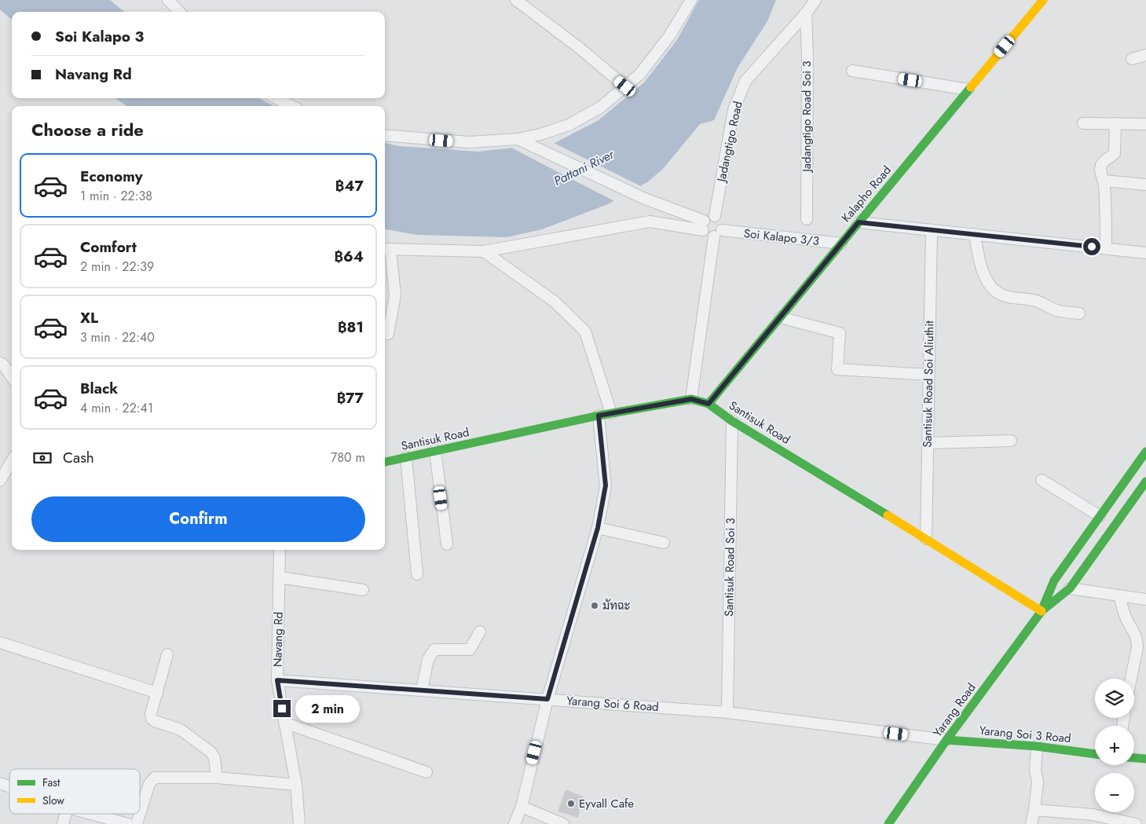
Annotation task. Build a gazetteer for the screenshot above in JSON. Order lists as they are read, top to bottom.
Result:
{
  "streets": {
    "street": [
      "Jadangtigo Road Soi 3",
      "Jadangtigo Road",
      "Kalapho Road",
      "Soi Kalapo 3/3",
      "Santisuk Road Soi Aliuthit",
      "Santisuk Road",
      "Santisuk Road Soi 3",
      "Navang Rd",
      "Yarang Soi 6 Road",
      "Yarang Road",
      "Yarang Soi 3 Road"
    ]
  },
  "crossings": [
    ["Jadangtigo Road Soi 3", "Jadangtigo Road"],
    ["Jadangtigo Road", "Soi Kalapo 3/3"],
    ["Kalapho Road", "Soi Kalapo 3/3"],
    ["Kalapho Road", "Santisuk Road"],
    ["Santisuk Road Soi Aliuthit", "Santisuk Road"],
    ["Santisuk Road", "Santisuk Road Soi 3"],
    ["Santisuk Road", "Yarang Road"],
    ["Santisuk Road Soi 3", "Yarang Soi 6 Road"],
    ["Navang Rd", "Yarang Soi 6 Road"],
    ["Yarang Soi 6 Road", "Yarang Road"],
    ["Yarang Soi 6 Road", "Yarang Soi 3 Road"],
    ["Yarang Road", "Yarang Soi 3 Road"]
  ],
  "water": ["Pattani River"],
  "places": ["มัทฉะ", "Eyvall Cafe"],
  "legend": ["Fast", "Slow"],
  "page": {
    "banner": ["Soi Kalapo 3", "Navang Rd"],
    "heading": "Choose a ride",
    "list": [
      {
        "name": "Economy",
        "note": "1 min · 22:38",
        "value": "฿47"
      },
      {
        "name": "Comfort",
        "note": "2 min · 22:39",
        "value": "฿64"
      },
      {
        "name": "XL",
        "note": "3 min · 22:40",
        "value": "฿81"
      },
      {
        "name": "Black",
        "note": "4 min · 22:41",
        "value": "฿77"
      }
    ],
    "pay": ["Cash", "780 m"],
    "buttons": "Confirm",
    "map_buttons": ["+", "−"],
    "bubble": "2 min"
  }
}
